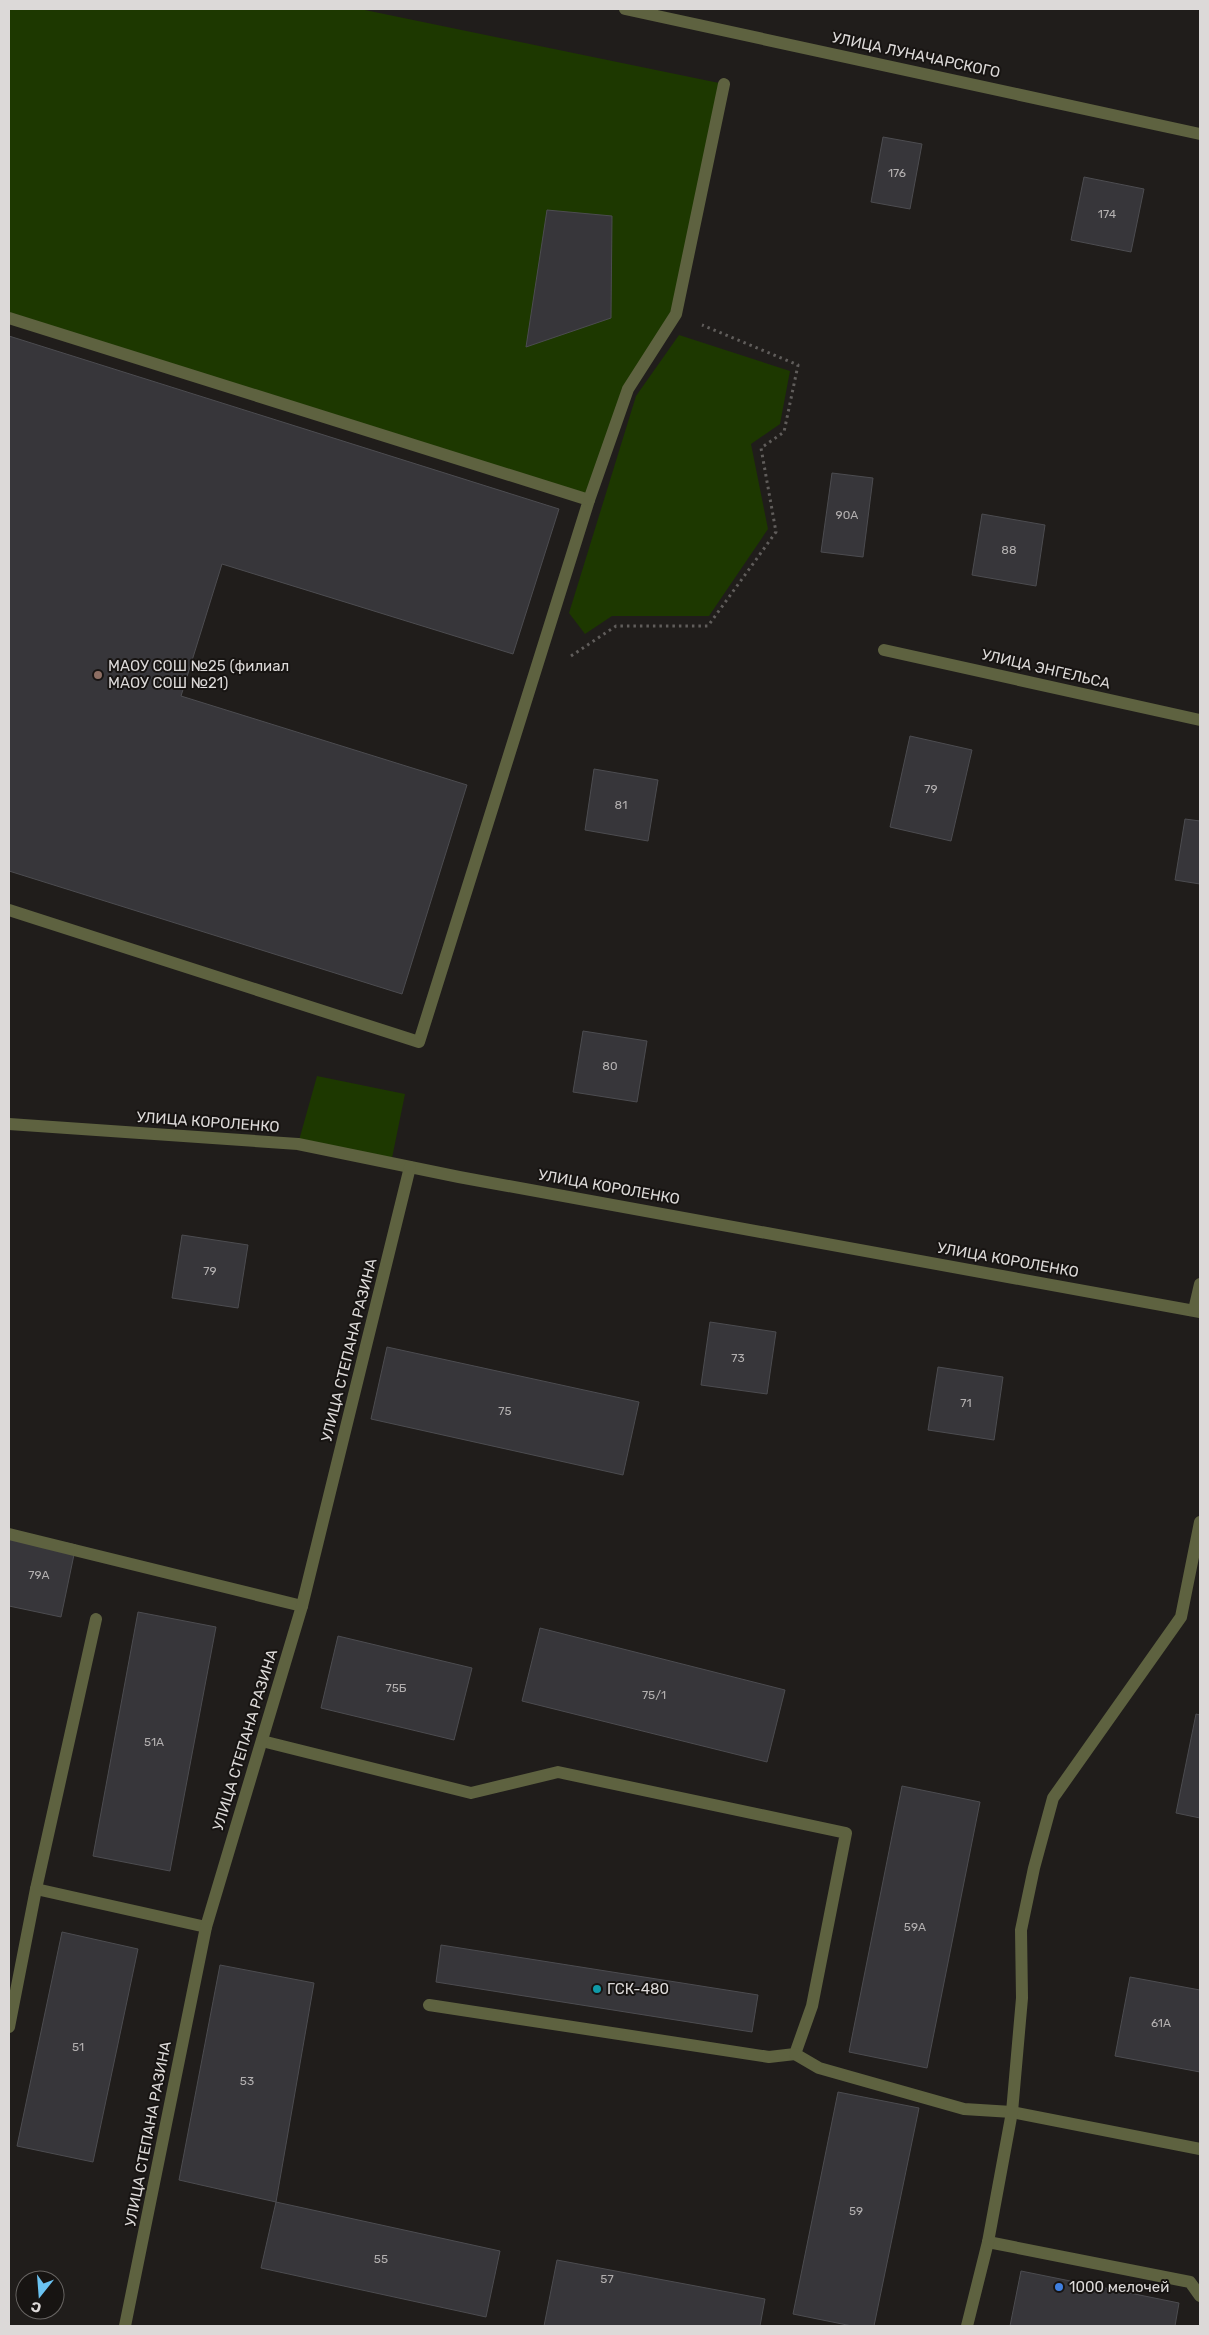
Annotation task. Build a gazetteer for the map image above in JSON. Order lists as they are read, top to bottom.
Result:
{
  "streets": {
    "street": [
      "УЛИЦА ЛУНАЧАРСКОГО",
      "УЛИЦА ЭНГЕЛЬСА",
      "УЛИЦА КОРОЛЕНКО",
      "УЛИЦА СТЕПАНА РАЗИНА"
    ]
  },
  "crossings": [
    ["УЛИЦА КОРОЛЕНКО", "УЛИЦА СТЕПАНА РАЗИНА"]
  ],
  "places": ["МАОУ СОШ №25 (филиал МАОУ СОШ №21)", "ГСК-480", "1000 мелочей"],
  "house_numbers": [
    "176",
    "174",
    "90А",
    "88",
    "79",
    "81",
    "80",
    "79",
    "73",
    "71",
    "75",
    "79А",
    "75Б",
    "75/1",
    "51А",
    "59А",
    "61А",
    "51",
    "53",
    "59",
    "55",
    "57"
  ],
  "north": "bottom"
}
